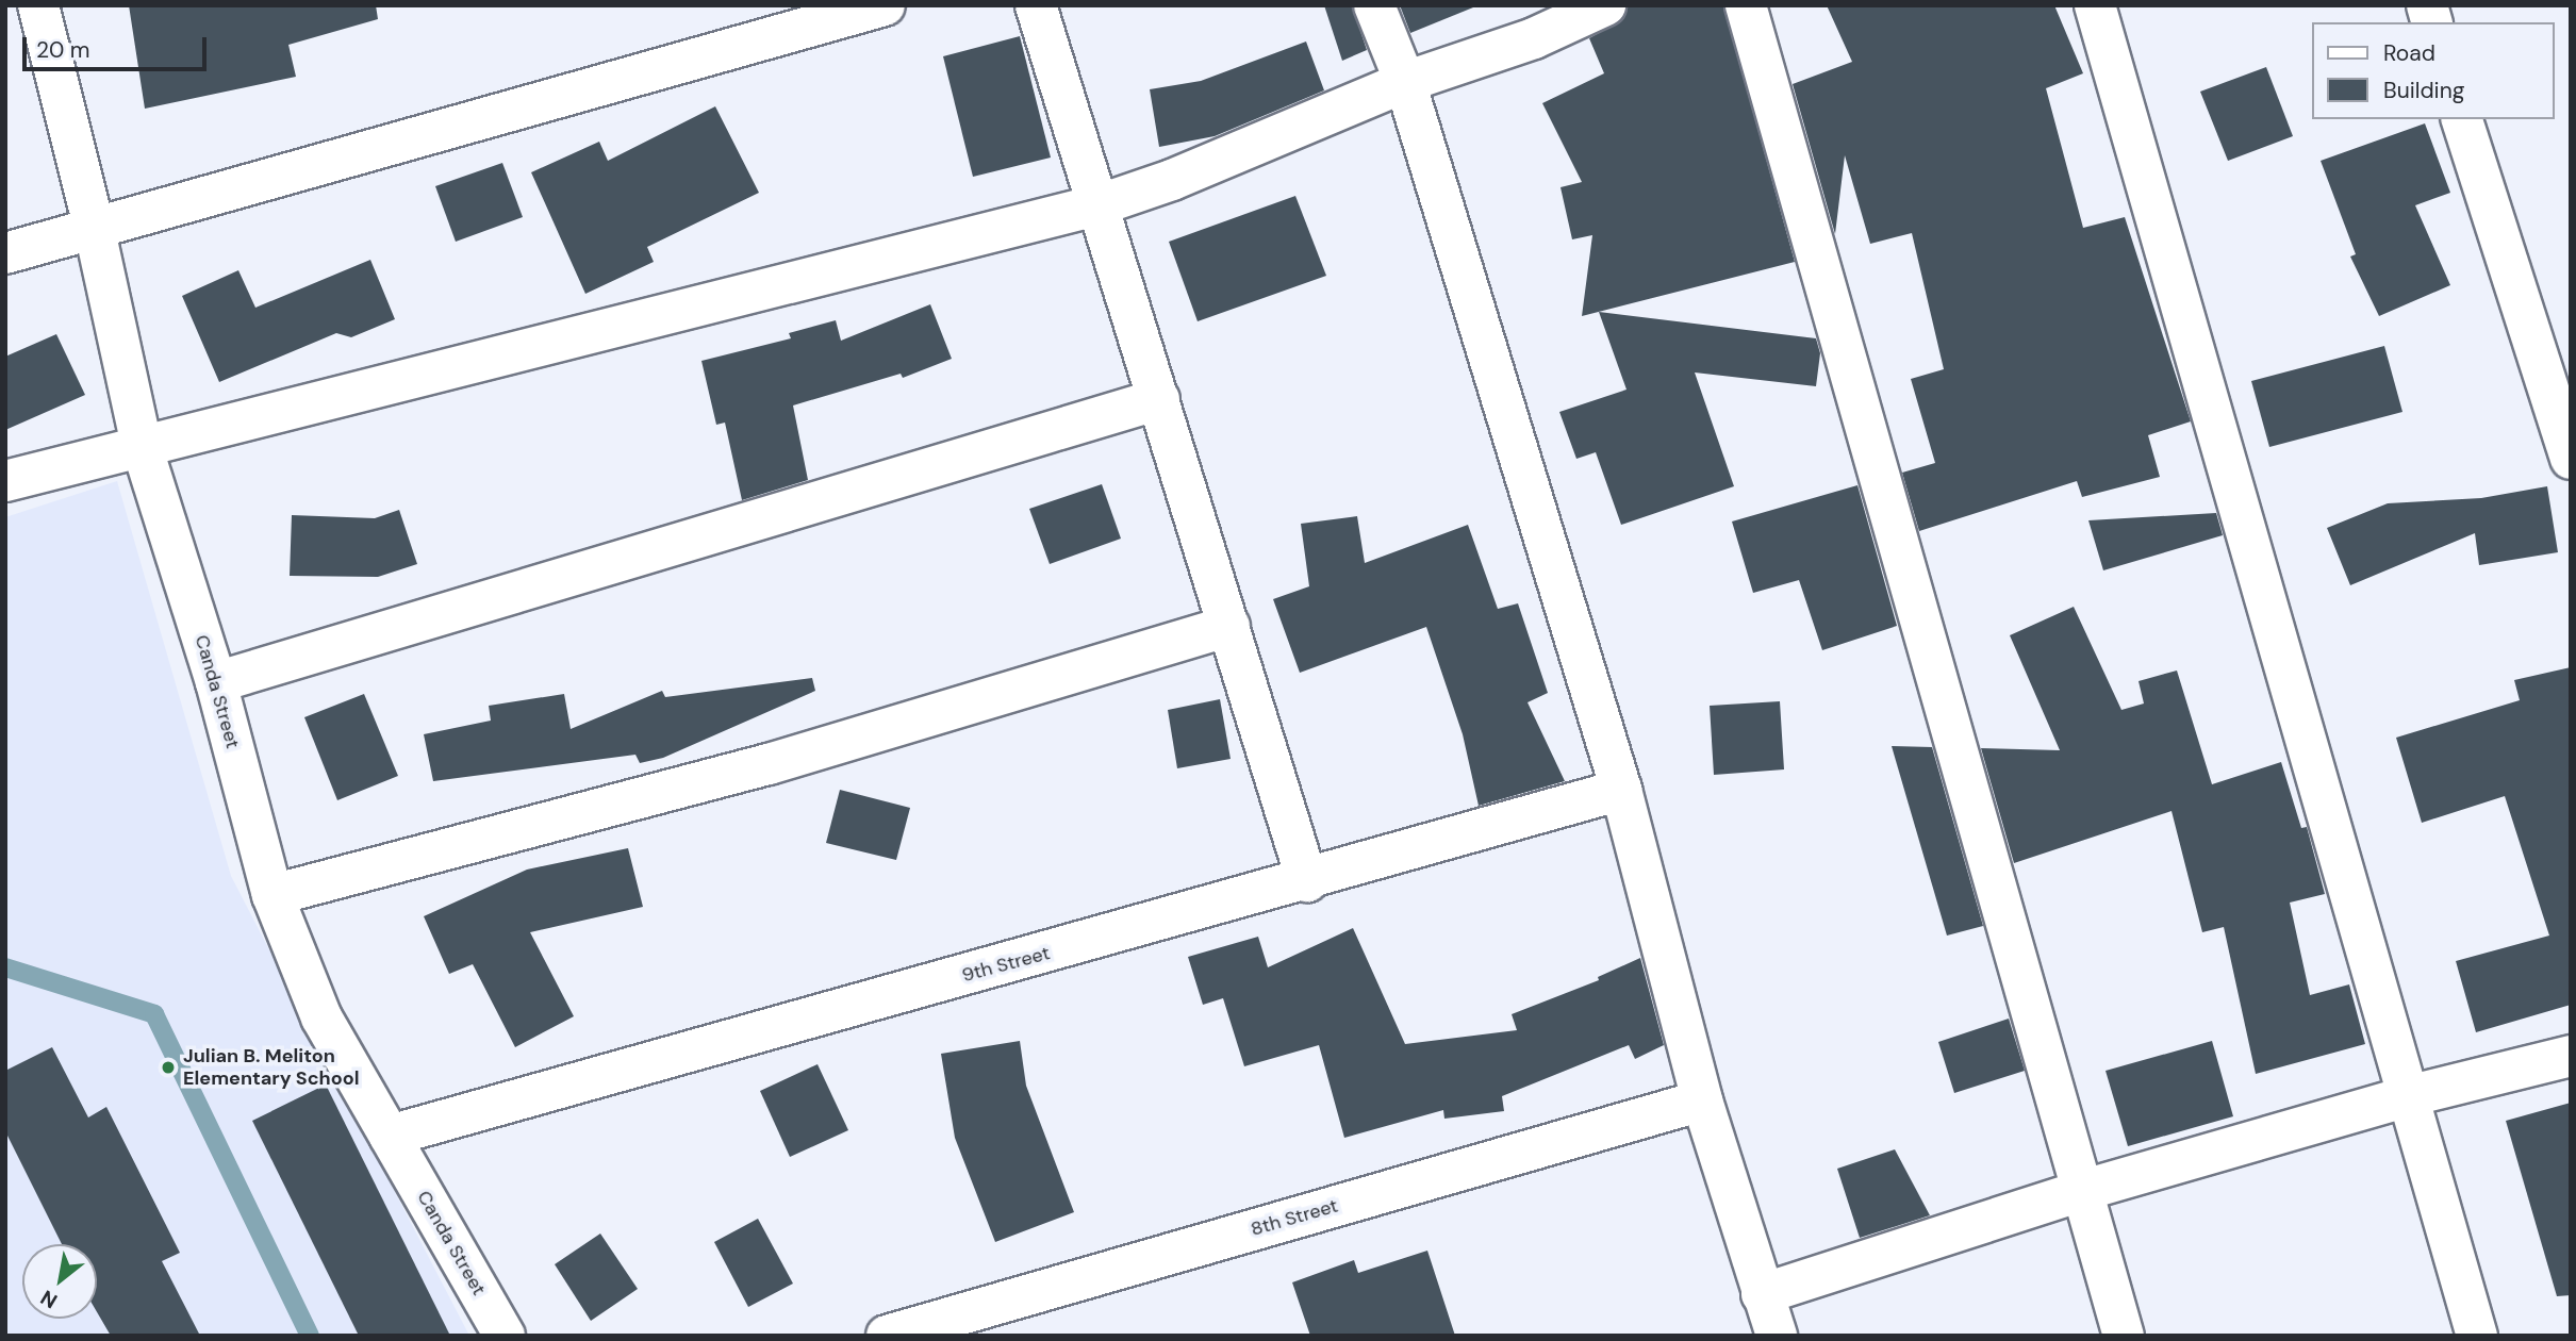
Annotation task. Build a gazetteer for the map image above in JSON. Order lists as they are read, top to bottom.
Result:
{
  "streets": {
    "street": ["Canda Street", "9th Street", "8th Street"]
  },
  "crossings": [
    ["Canda Street", "9th Street"]
  ],
  "places": ["Julian B. Meliton Elementary School"],
  "legend": ["Road", "Building"],
  "scale_bar": "20 m",
  "north": "bottom left"
}
